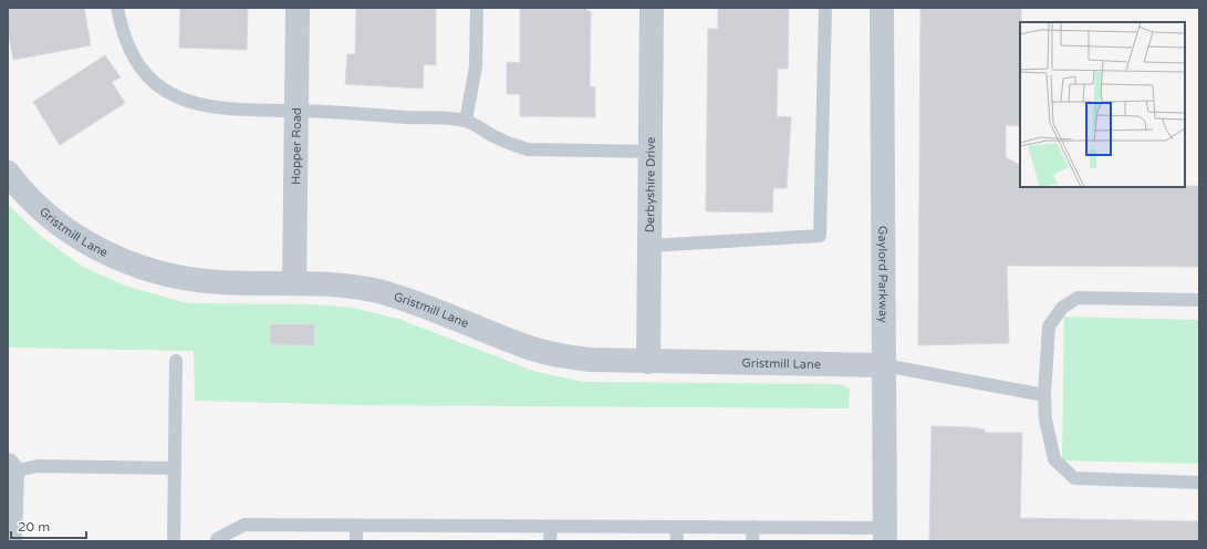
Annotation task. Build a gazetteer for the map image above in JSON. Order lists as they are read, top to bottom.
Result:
{
  "streets": {
    "street": [
      "Hopper Road",
      "Derbyshire Drive",
      "Gristmill Lane",
      "Gaylord Parkway"
    ]
  },
  "crossings": [
    ["Hopper Road", "Gristmill Lane"],
    ["Derbyshire Drive", "Gristmill Lane"],
    ["Gristmill Lane", "Gaylord Parkway"]
  ],
  "scale_bar": "20 m"
}
